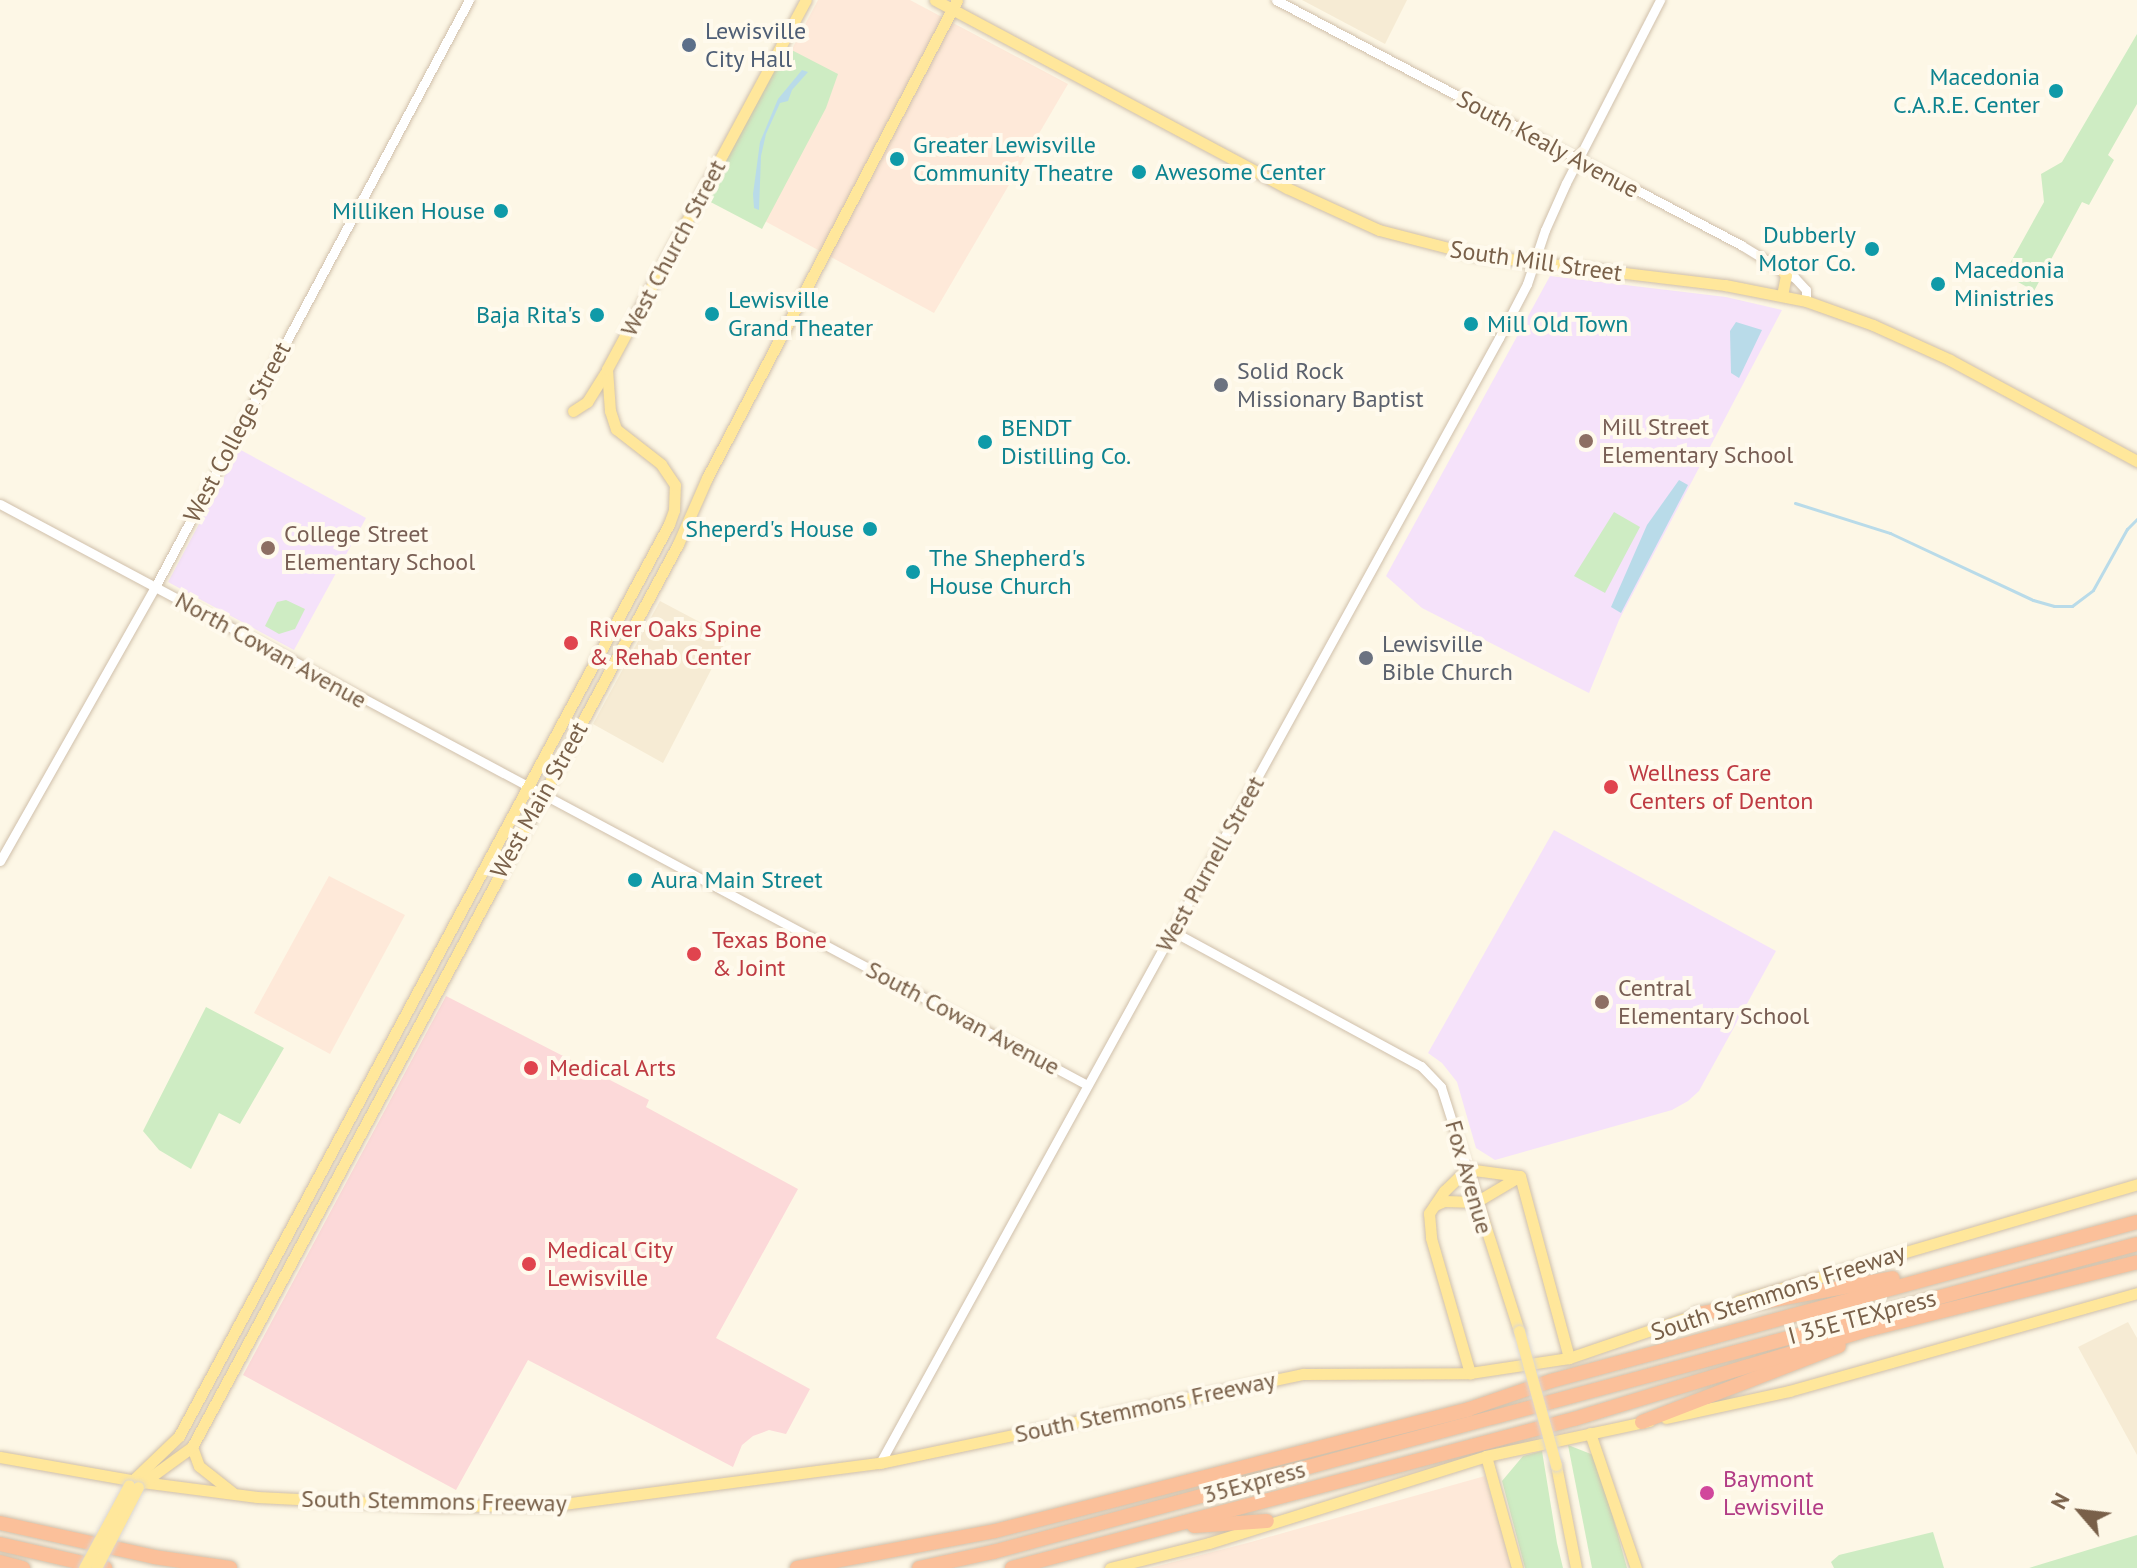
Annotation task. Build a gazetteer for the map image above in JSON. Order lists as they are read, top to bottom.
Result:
{
  "streets": {
    "highway": ["South Stemmons Freeway", "I 35E TEXpress", "35Express"],
    "main road": [
      "West Church Street",
      "South Mill Street",
      "West Main Street",
      "Fox Avenue"
    ],
    "street": [
      "South Kealy Avenue",
      "West College Street",
      "North Cowan Avenue",
      "West Purnell Street",
      "South Cowan Avenue"
    ]
  },
  "crossings": [
    ["South Kealy Avenue", "South Mill Street"],
    ["South Kealy Avenue", "West Purnell Street"],
    ["West Church Street", "West Main Street"],
    ["South Mill Street", "West Main Street"],
    ["South Mill Street", "West Purnell Street"],
    ["West College Street", "North Cowan Avenue"],
    ["North Cowan Avenue", "West Main Street"],
    ["North Cowan Avenue", "South Cowan Avenue"],
    ["West Main Street", "South Cowan Avenue"],
    ["West Main Street", "South Stemmons Freeway"],
    ["West Purnell Street", "South Cowan Avenue"],
    ["West Purnell Street", "Fox Avenue"],
    ["West Purnell Street", "South Stemmons Freeway"],
    ["I 35E TEXpress", "35Express"]
  ],
  "places": [
    "Lewisville City Hall",
    "Macedonia C.A.R.E. Center",
    "Greater Lewisville Community Theatre",
    "Awesome Center",
    "Milliken House",
    "Dubberly Motor Co.",
    "Macedonia Ministries",
    "Lewisville Grand Theater",
    "Baja Rita's",
    "Mill Old Town",
    "Solid Rock Missionary Baptist",
    "Mill Street Elementary School",
    "BENDT Distilling Co.",
    "Sheperd's House",
    "College Street Elementary School",
    "The Shepherd's House Church",
    "River Oaks Spine & Rehab Center",
    "Lewisville Bible Church",
    "Wellness Care Centers of Denton",
    "Aura Main Street",
    "Texas Bone & Joint",
    "Central Elementary School",
    "Medical Arts",
    "Medical City Lewisville",
    "Baymont Lewisville"
  ],
  "north": "top left"
}
